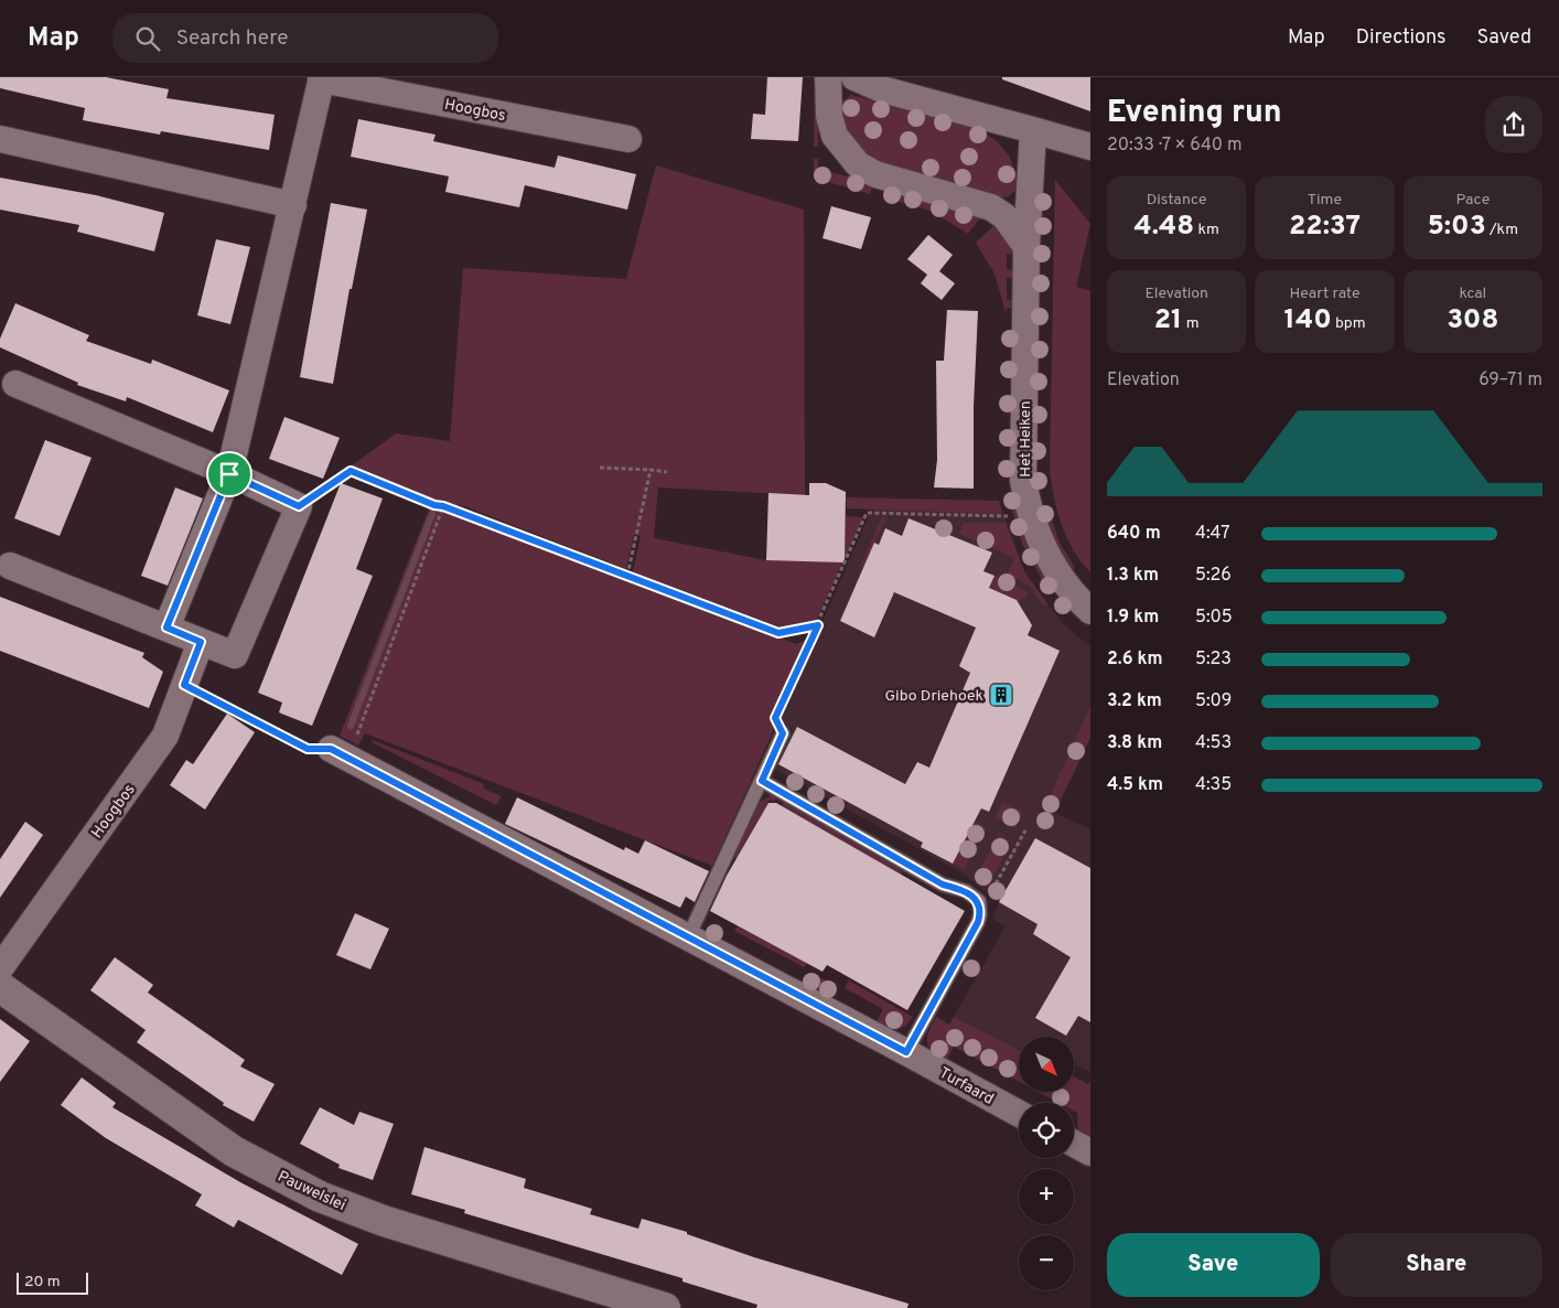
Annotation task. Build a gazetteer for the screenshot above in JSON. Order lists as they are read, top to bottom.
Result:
{
  "streets": {
    "street": [
      "Hoogbos",
      "Het Heiken",
      "Turfaard",
      "Pauwelslei"
    ]
  },
  "places": {
    "building": ["Gibo Driehoek"]
  },
  "scale_bar": "20 m",
  "north": "bottom right",
  "page": {
    "header": "Map",
    "search": "Search here",
    "nav": ["Map", "Directions", "Saved"],
    "heading": ["Evening run", "20:33 · 7 × 640 m"],
    "stats": [
      ["Distance", "4.48 km"],
      ["Time", "22:37"],
      ["Pace", "5:03 /km"],
      ["Elevation", "21 m"],
      ["Heart rate", "140 bpm"],
      ["kcal", "308"]
    ],
    "chart": ["Elevation", "69–71 m"],
    "list": [
      {
        "name": "640 m",
        "note": "4:47"
      },
      {
        "name": "1.3 km",
        "note": "5:26"
      },
      {
        "name": "1.9 km",
        "note": "5:05"
      },
      {
        "name": "2.6 km",
        "note": "5:23"
      },
      {
        "name": "3.2 km",
        "note": "5:09"
      },
      {
        "name": "3.8 km",
        "note": "4:53"
      },
      {
        "name": "4.5 km",
        "note": "4:35"
      }
    ],
    "map_buttons": ["+", "−"],
    "buttons": ["Save", "Share"],
    "scale": "20 m"
  }
}
